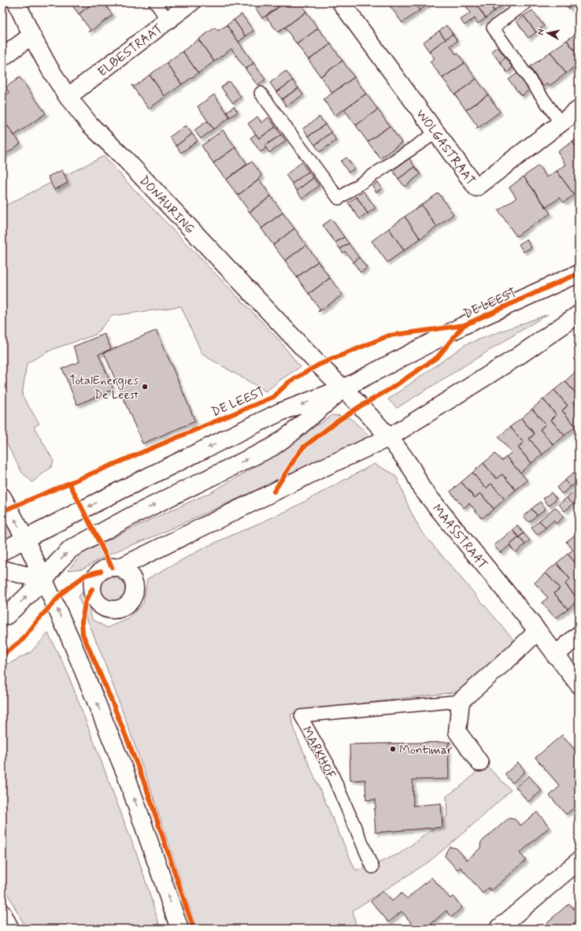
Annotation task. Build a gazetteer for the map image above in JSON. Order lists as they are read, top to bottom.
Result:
{
  "streets": {
    "street": [
      "ELBESTRAAT",
      "WOLGASTRAAT",
      "DONAURING",
      "DE LEEST",
      "MAASSTRAAT"
    ],
    "lane": ["MARKHOF"]
  },
  "crossings": [
    ["ELBESTRAAT", "DONAURING"],
    ["DONAURING", "DE LEEST"],
    ["DONAURING", "MAASSTRAAT"],
    ["DE LEEST", "MAASSTRAAT"]
  ],
  "places": ["TotalEnergies De Leest", "Montimar"],
  "north": "left"
}
